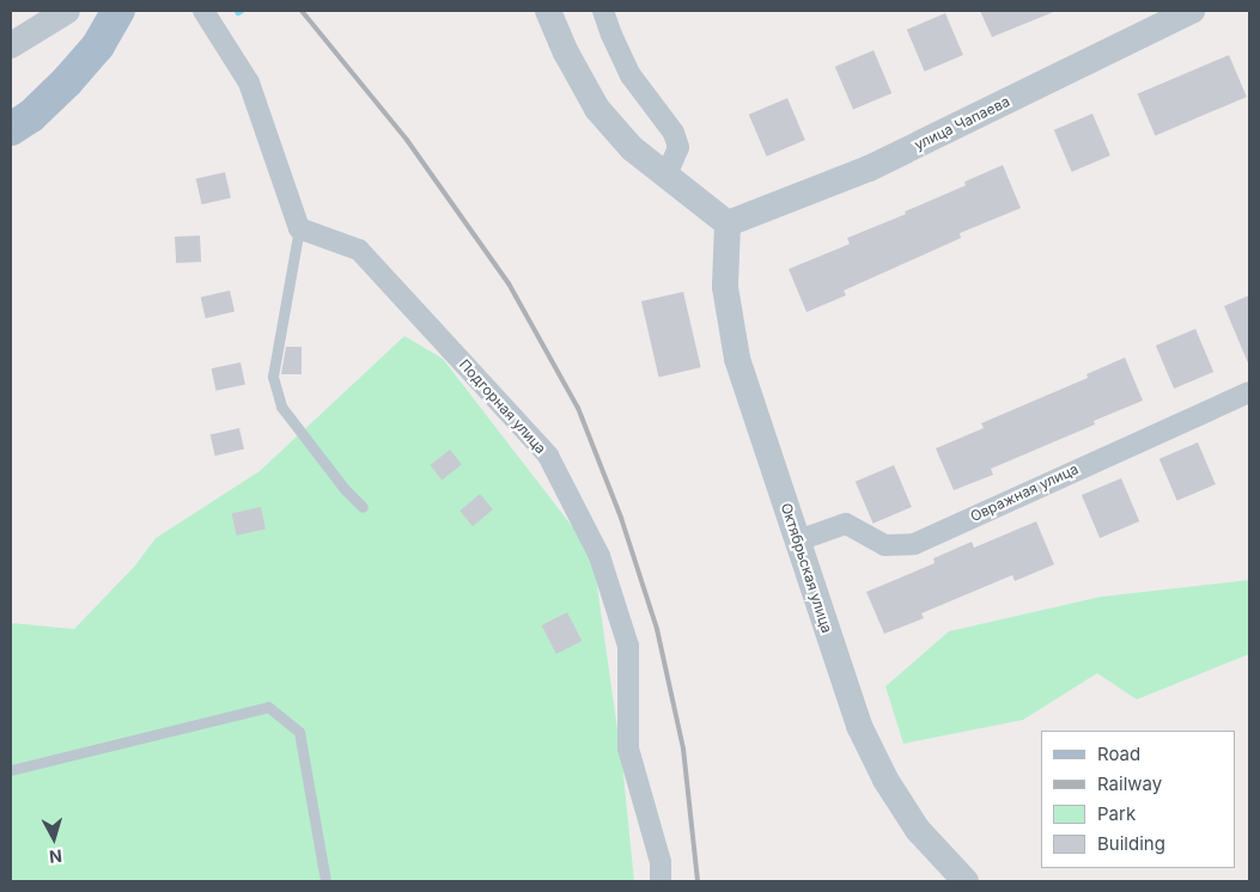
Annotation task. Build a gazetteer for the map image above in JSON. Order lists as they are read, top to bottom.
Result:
{
  "streets": {
    "street": [
      "улица Чапаева",
      "Подгорная улица",
      "Овражная улица",
      "Октябрьская улица"
    ]
  },
  "crossings": [
    ["улица Чапаева", "Октябрьская улица"],
    ["Овражная улица", "Октябрьская улица"]
  ],
  "legend": [
    "Road",
    "Railway",
    "Park",
    "Building"
  ],
  "north": "bottom"
}
